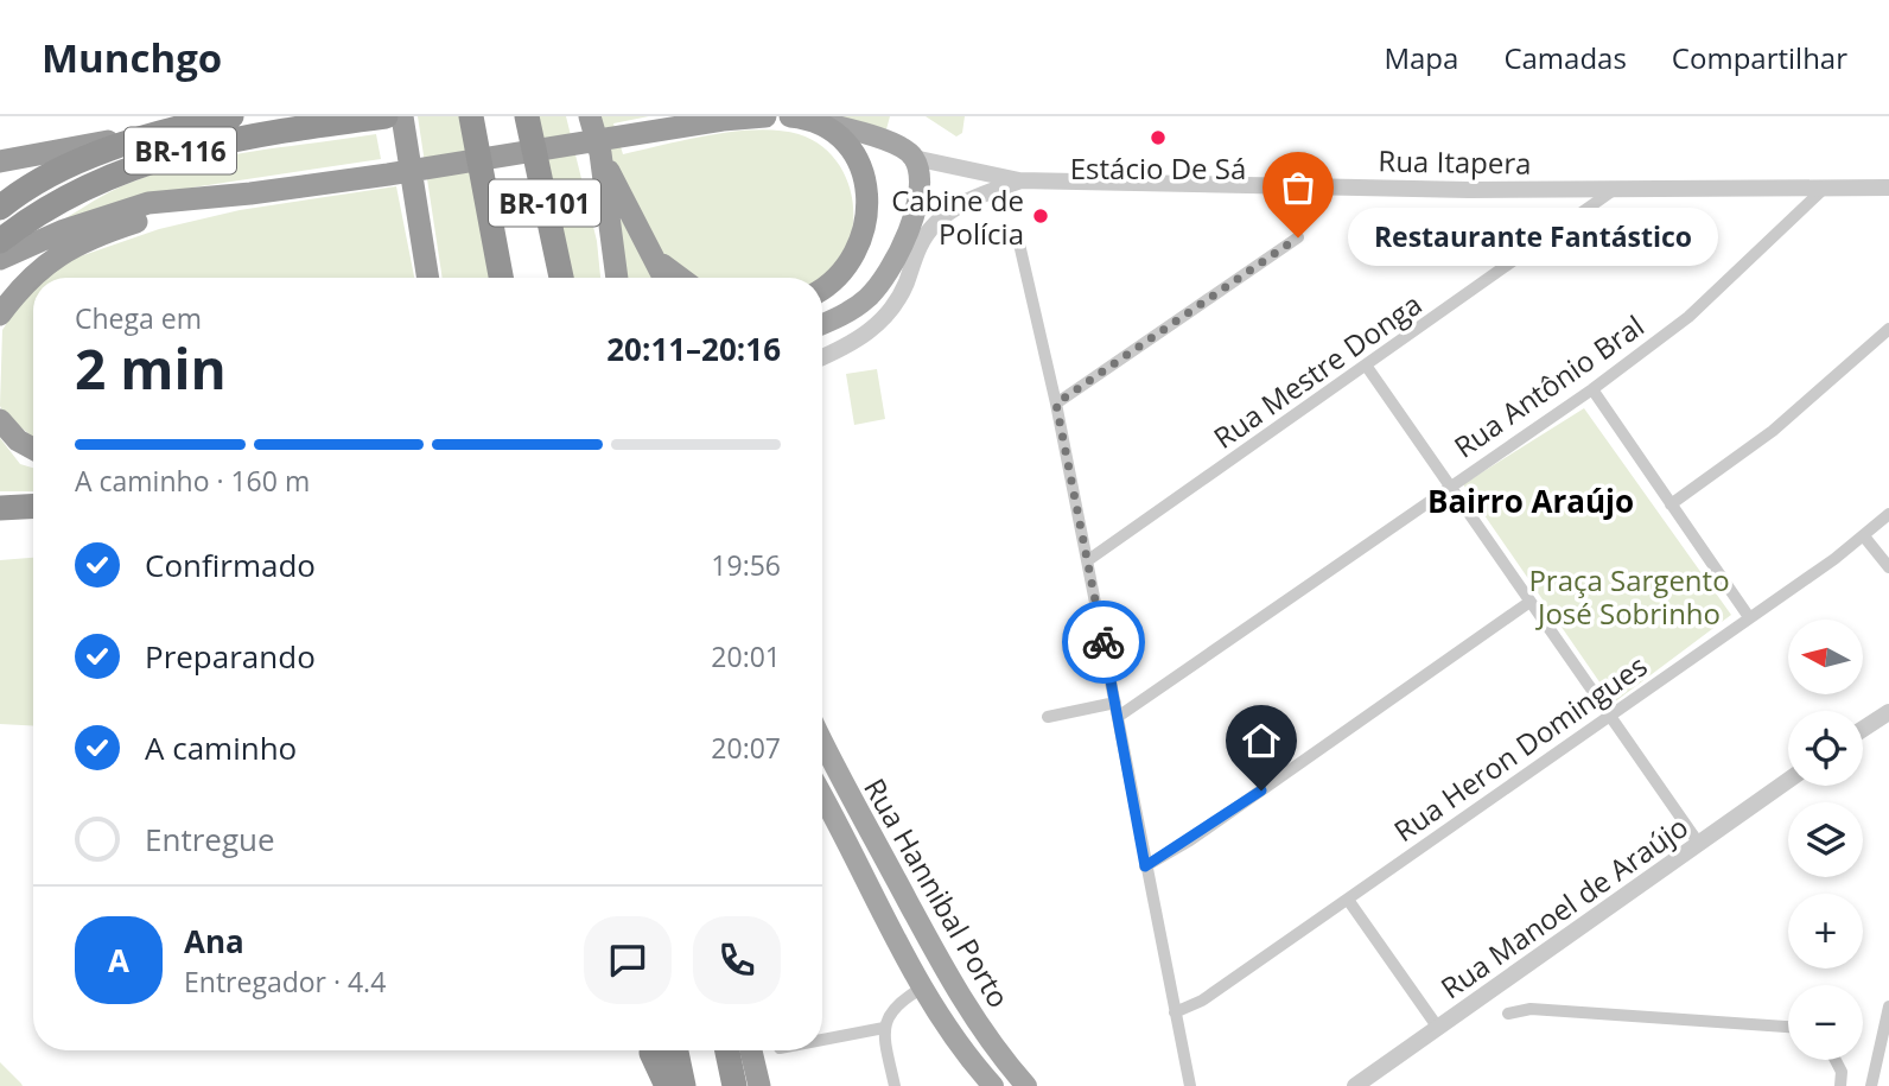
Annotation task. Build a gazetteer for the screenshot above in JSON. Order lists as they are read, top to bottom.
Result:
{
  "streets": {
    "highway": ["BR-116", "BR-101"],
    "main road": ["Rua Hannibal Porto"],
    "street": [
      "Rua Itapera",
      "Rua Mestre Donga",
      "Rua Antônio Bral",
      "Rua Heron Domingues",
      "Rua Manoel de Araújo"
    ]
  },
  "crossings": [
    ["Rua Itapera", "Rua Mestre Donga"],
    ["Rua Itapera", "Rua Antônio Bral"]
  ],
  "districts": ["Bairro Araújo"],
  "parks": ["Praça Sargento José Sobrinho"],
  "places": ["Estácio De Sá", "Cabine de Polícia", "Restaurante Fantástico"],
  "north": "left",
  "page": {
    "header": "Munchgo",
    "nav": ["Mapa", "Camadas", "Compartilhar"],
    "bubble": "Restaurante Fantástico",
    "heading": ["2 min", "Chega em", "20:11–20:16"],
    "panel": ["Ana", "Entregador · 4.4"],
    "bar": "A caminho · 160 m",
    "list": [
      ["Confirmado", "19:56"],
      ["Preparando", "20:01"],
      ["A caminho", "20:07"],
      "Entregue"
    ],
    "map_buttons": ["+", "−"],
    "round": "A"
  }
}
